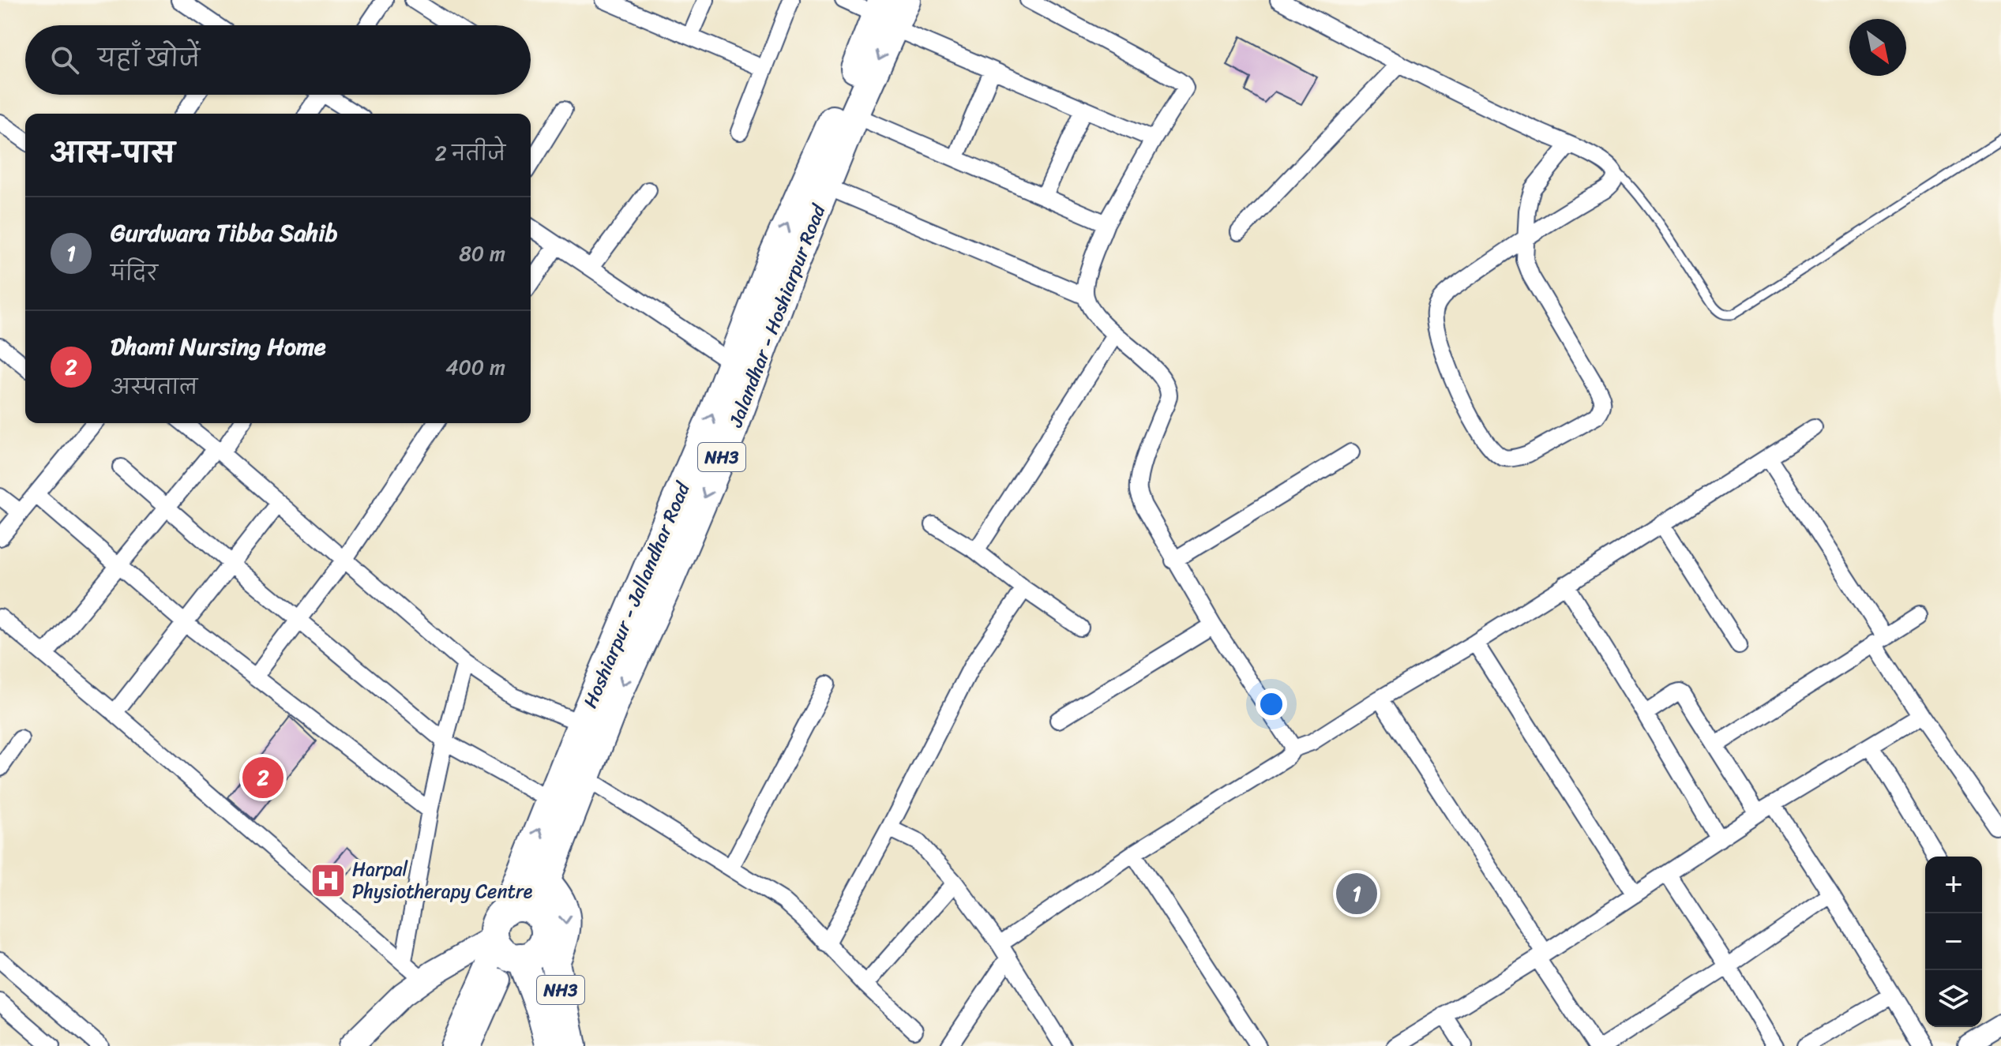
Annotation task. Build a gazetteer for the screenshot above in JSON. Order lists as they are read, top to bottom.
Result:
{
  "streets": {
    "highway": ["Jalandhar - Hoshiarpur Road", "NH3", "Hoshiarpur - Jallandhar Road"]
  },
  "crossings": [
    ["Jalandhar - Hoshiarpur Road", "NH3"],
    ["Jalandhar - Hoshiarpur Road", "Hoshiarpur - Jallandhar Road"],
    ["NH3", "Hoshiarpur - Jallandhar Road"]
  ],
  "one_way": ["Jalandhar - Hoshiarpur Road", "Hoshiarpur - Jallandhar Road"],
  "places": {
    "hospital": ["Harpal Physiotherapy Centre"]
  },
  "north": "bottom right",
  "page": {
    "search": "यहाँ खोजें",
    "heading": ["आस-पास", "2 नतीजे"],
    "list": [
      {
        "mark": "1",
        "name": "Gurdwara Tibba Sahib",
        "note": "मंदिर",
        "value": "80 m"
      },
      {
        "mark": "2",
        "name": "Dhami Nursing Home",
        "note": "अस्पताल",
        "value": "400 m"
      }
    ],
    "pins": ["2", "1"],
    "map_buttons": ["+", "−"]
  }
}
